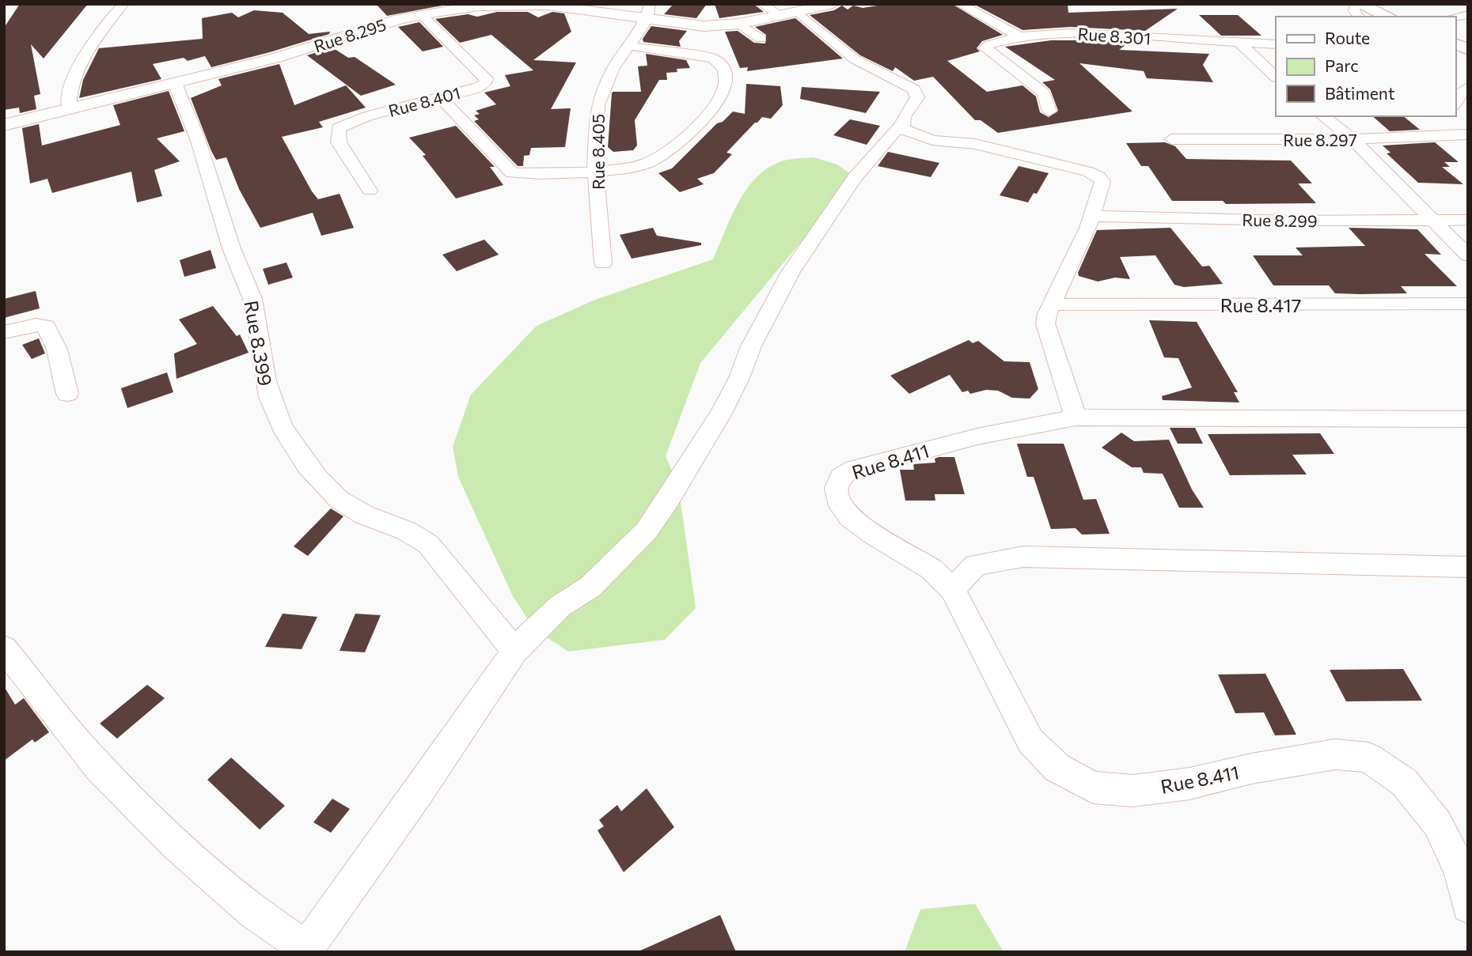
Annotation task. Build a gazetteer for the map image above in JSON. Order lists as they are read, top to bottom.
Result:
{
  "streets": {
    "street": [
      "Rue 8.295",
      "Rue 8.301",
      "Rue 8.401",
      "Rue 8.297",
      "Rue 8.405",
      "Rue 8.299",
      "Rue 8.417",
      "Rue 8.399",
      "Rue 8.411"
    ]
  },
  "crossings": [
    ["Rue 8.295", "Rue 8.401"],
    ["Rue 8.295", "Rue 8.405"],
    ["Rue 8.295", "Rue 8.399"]
  ],
  "legend": ["Route", "Parc", "Bâtiment"]
}
